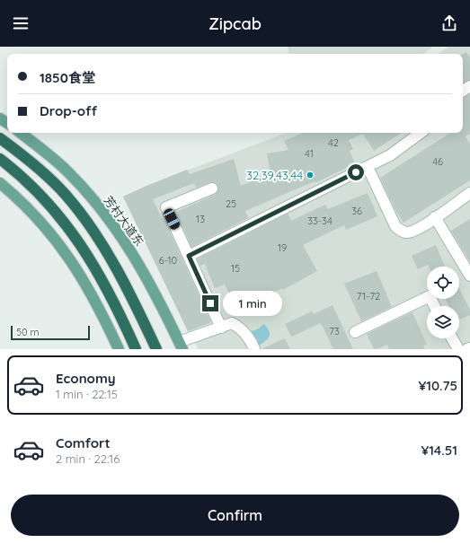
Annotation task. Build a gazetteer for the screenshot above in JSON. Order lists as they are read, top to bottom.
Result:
{
  "streets": {
    "main road": ["芳村大道东"]
  },
  "places": ["32,39,43,44"],
  "house_numbers": [
    "42",
    "41",
    "46",
    "25",
    "36",
    "13",
    "33-34",
    "19",
    "6-10",
    "15",
    "71-72",
    "73"
  ],
  "scale_bar": "50 m",
  "page": {
    "header": "Zipcab",
    "banner": ["1850食堂", "Drop-off"],
    "bubble": "1 min",
    "scale": "50 m",
    "list": [
      {
        "name": "Economy",
        "note": "1 min · 22:15",
        "value": "¥10.75"
      },
      {
        "name": "Comfort",
        "note": "2 min · 22:16",
        "value": "¥14.51"
      }
    ],
    "buttons": "Confirm"
  }
}
